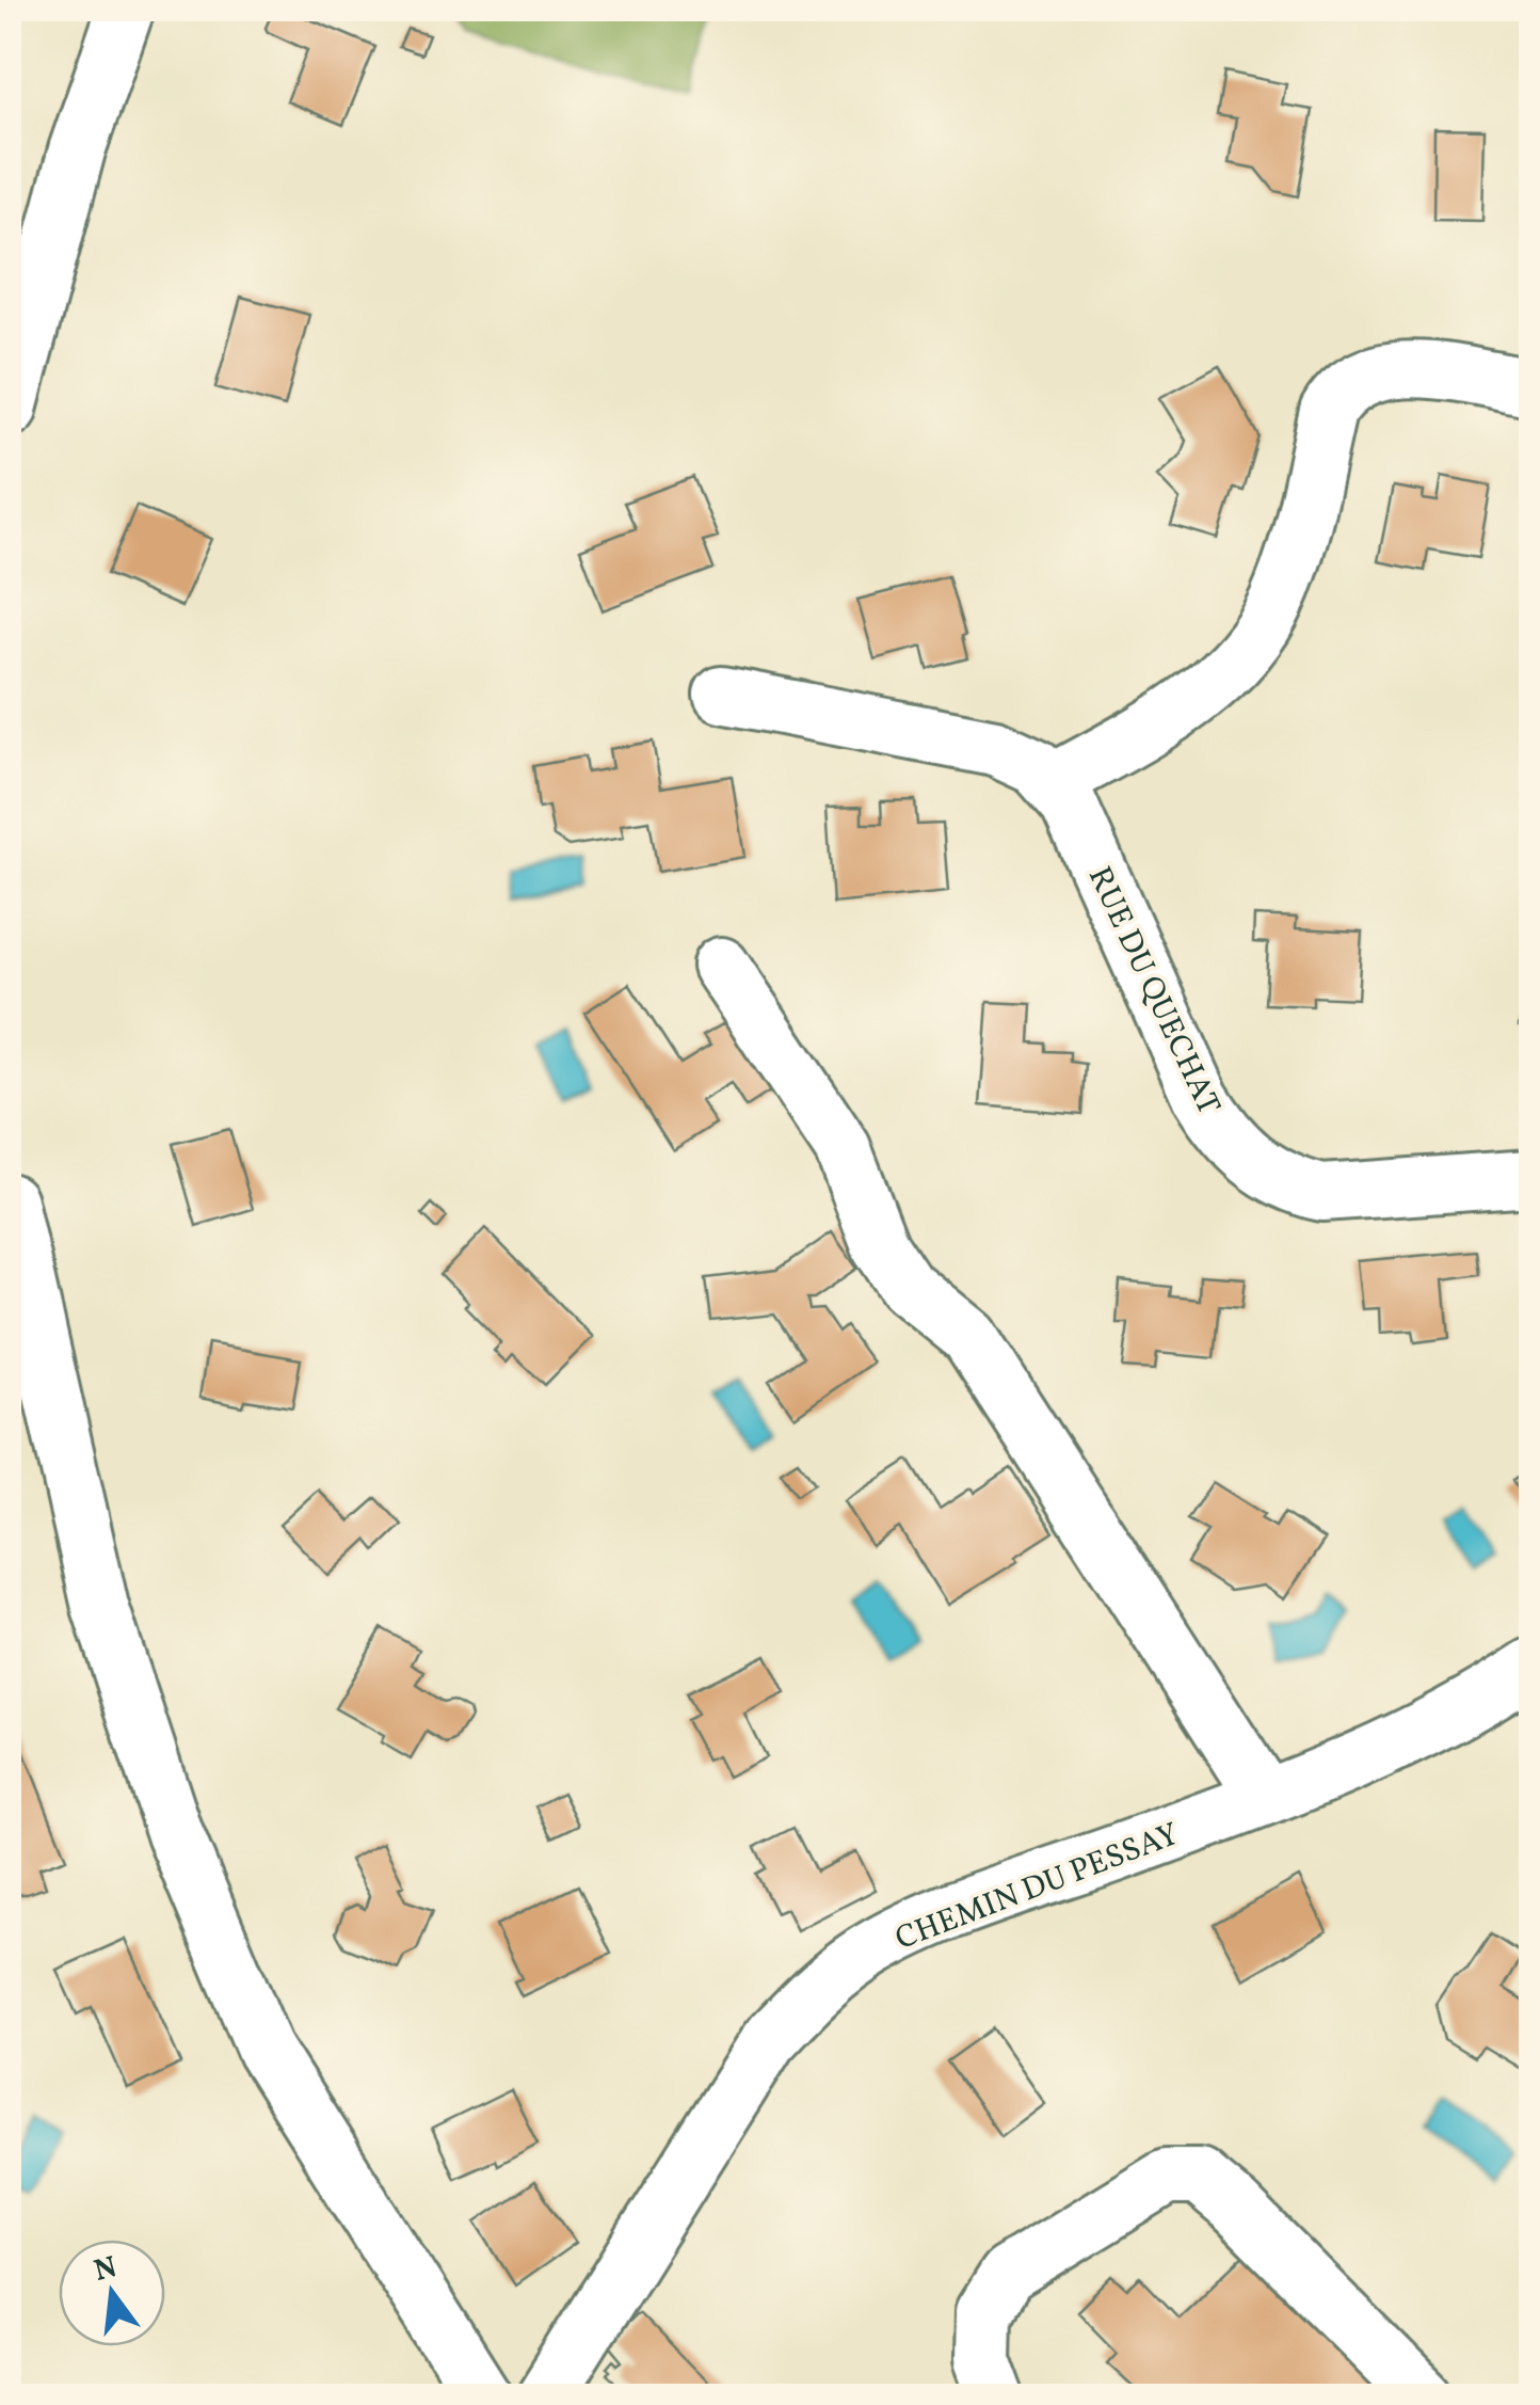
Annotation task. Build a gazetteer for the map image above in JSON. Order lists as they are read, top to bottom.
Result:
{
  "streets": {
    "street": ["RUE DU QUECHAT", "CHEMIN DU PESSAY"]
  },
  "north": "top"
}
